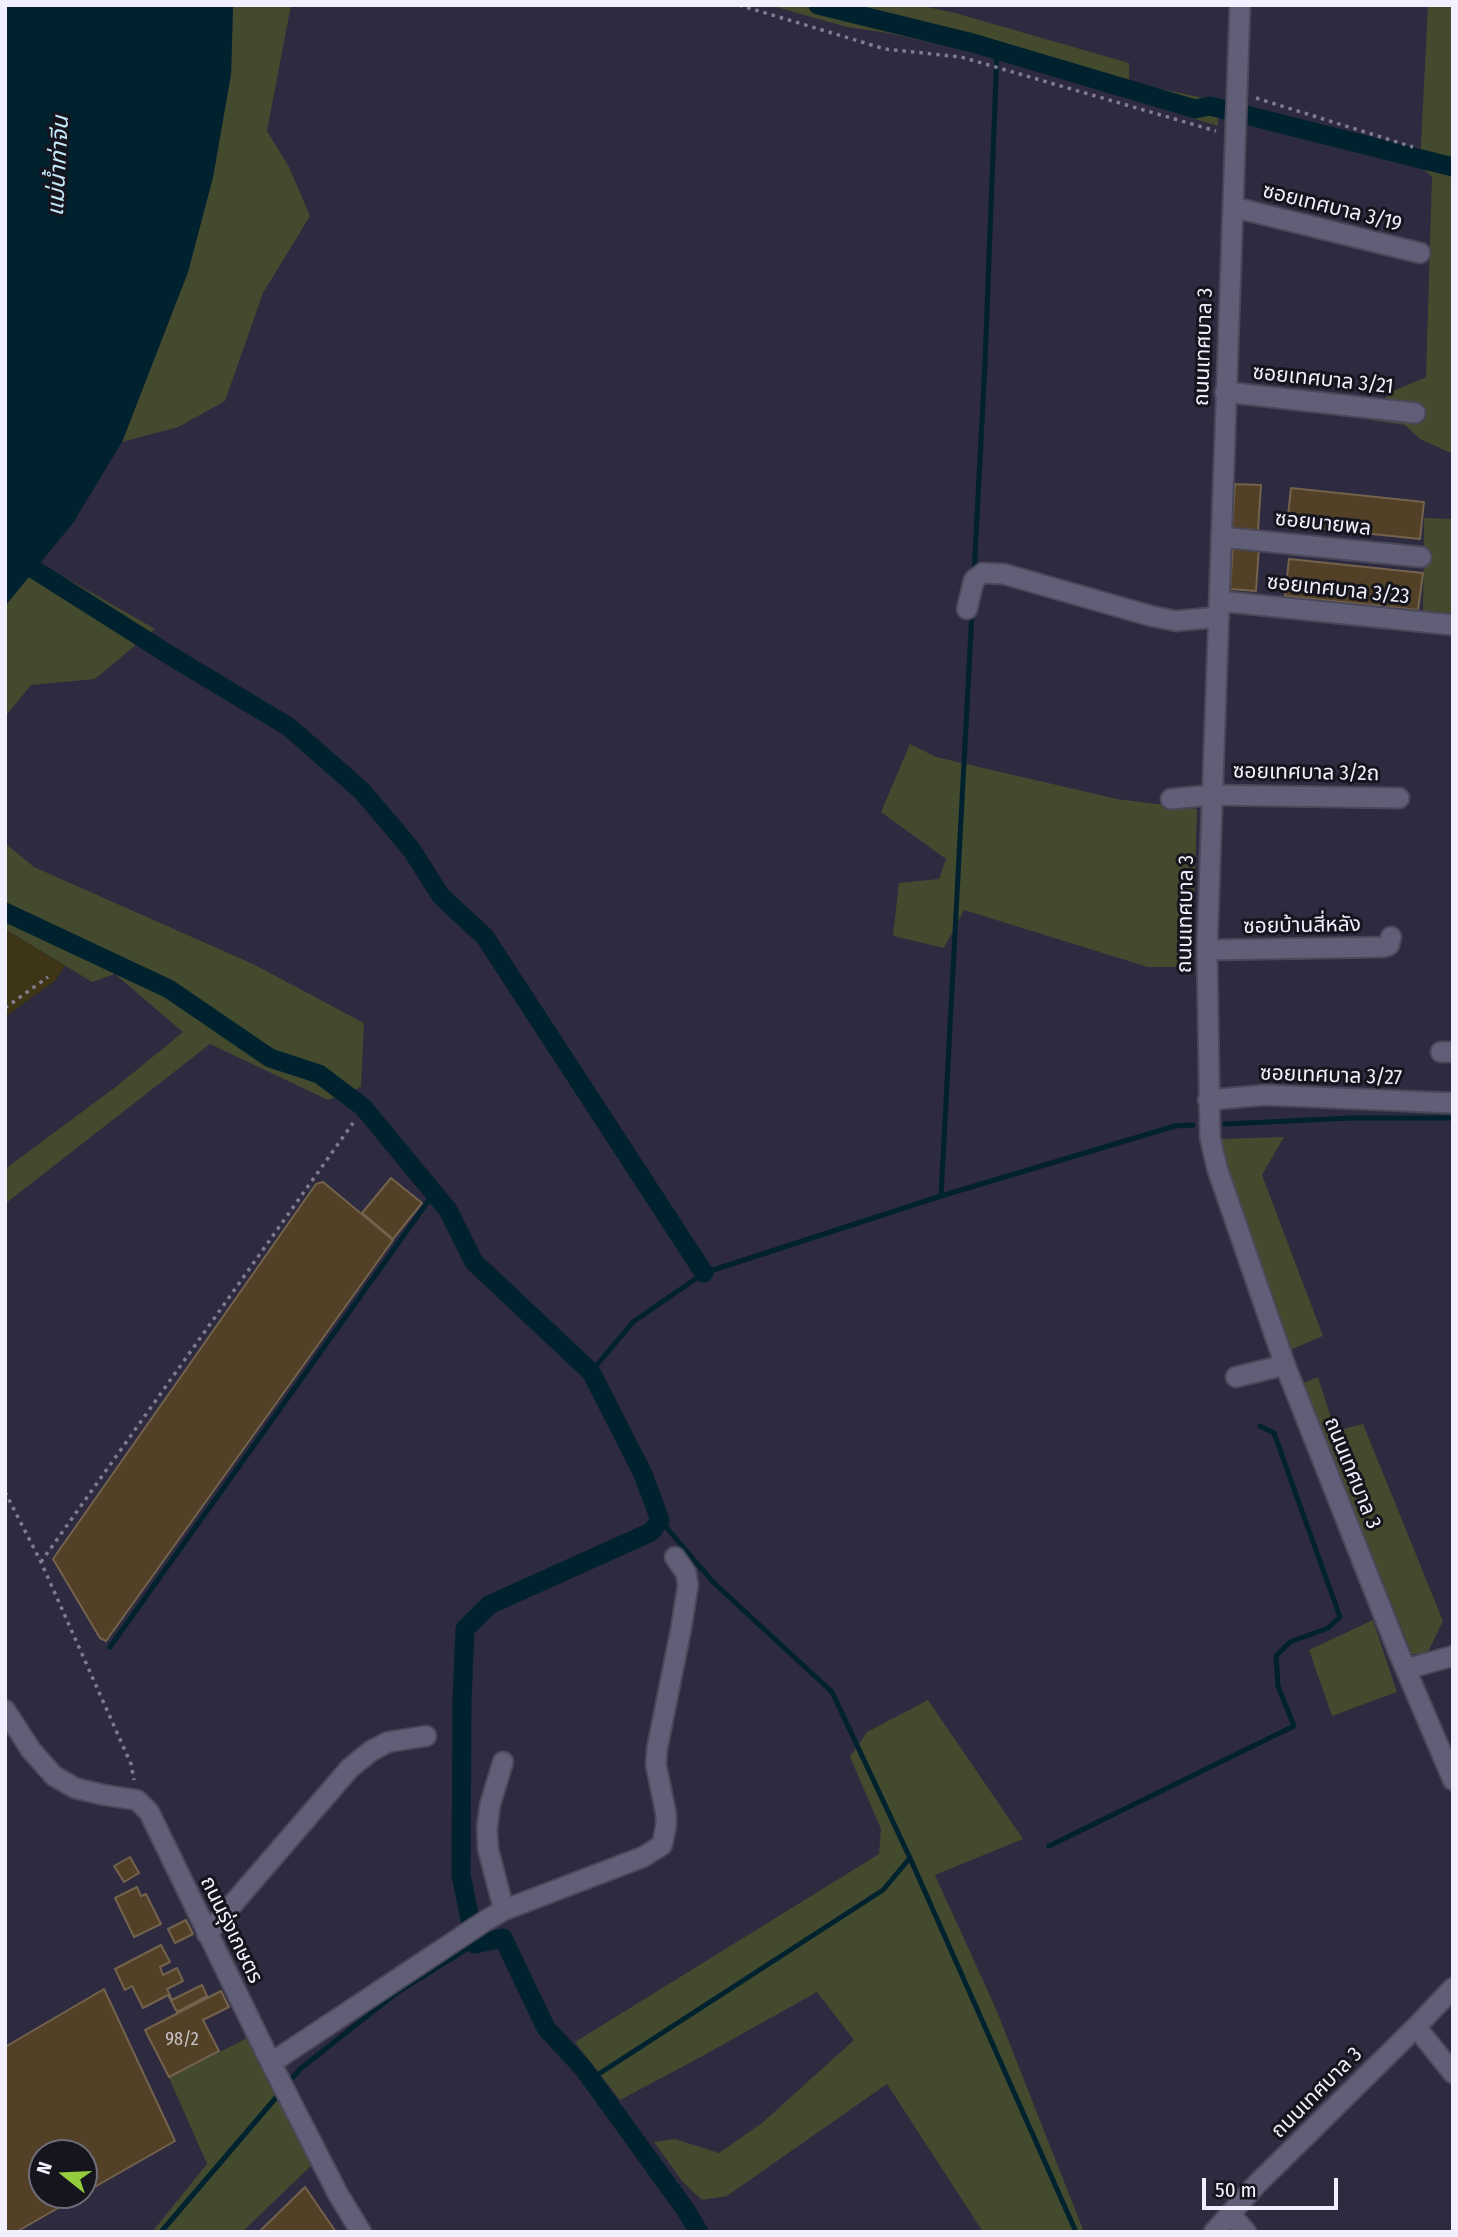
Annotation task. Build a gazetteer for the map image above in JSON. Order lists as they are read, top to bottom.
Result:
{
  "streets": {
    "street": [
      "ซอยเทศบาล 3/19",
      "ถนนเทศบาล 3",
      "ซอยเทศบาล 3/21",
      "ซอยนายพล",
      "ซอยเทศบาล 3/23",
      "ซอยเทศบาล 3/2ถ",
      "ซอยบ้านสี่หลัง",
      "ซอยเทศบาล 3/27",
      "ถนนรุ่งเกษตร"
    ]
  },
  "crossings": [
    ["ซอยเทศบาล 3/19", "ถนนเทศบาล 3"],
    ["ถนนเทศบาล 3", "ซอยเทศบาล 3/21"],
    ["ถนนเทศบาล 3", "ซอยนายพล"],
    ["ถนนเทศบาล 3", "ซอยเทศบาล 3/23"],
    ["ถนนเทศบาล 3", "ซอยเทศบาล 3/2ถ"],
    ["ถนนเทศบาล 3", "ซอยบ้านสี่หลัง"],
    ["ถนนเทศบาล 3", "ซอยเทศบาล 3/27"]
  ],
  "water": ["แม่น้ำท่าจีน"],
  "house_numbers": ["98/2"],
  "scale_bar": "50 m",
  "north": "left"
}
